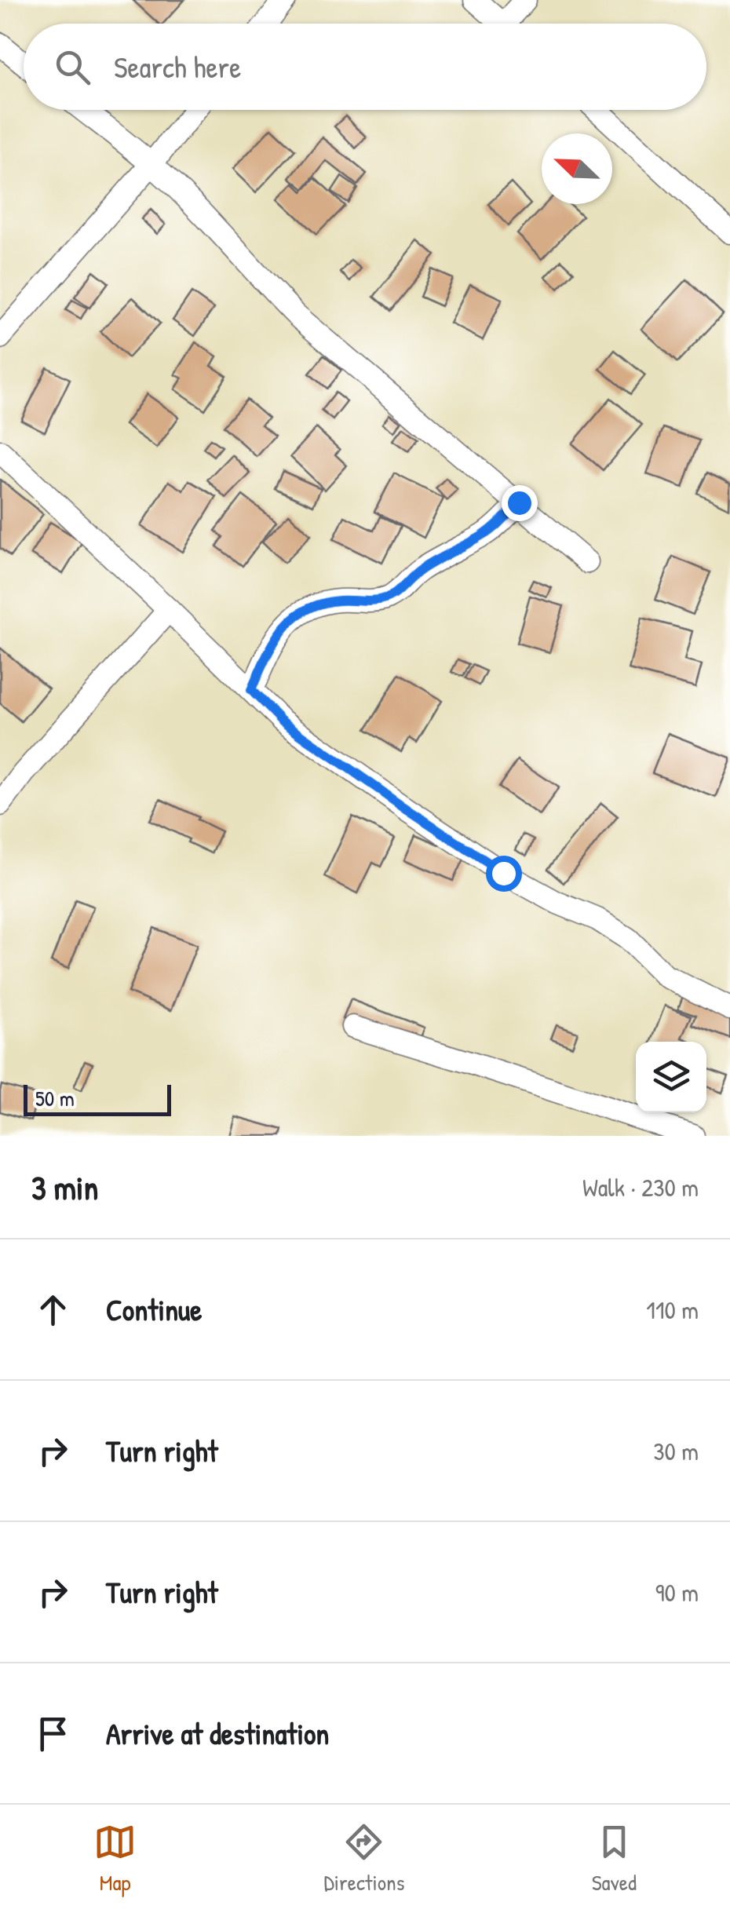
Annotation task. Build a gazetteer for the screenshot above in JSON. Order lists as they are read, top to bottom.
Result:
{
  "scale_bar": "50 m",
  "north": "top left",
  "page": {
    "search": "Search here",
    "scale": "50 m",
    "heading": ["3 min", "Walk · 230 m"],
    "list": [
      ["Continue", "110 m"],
      ["Turn right", "30 m"],
      ["Turn right", "90 m"],
      "Arrive at destination"
    ],
    "nav": ["Map", "Directions", "Saved"]
  }
}
